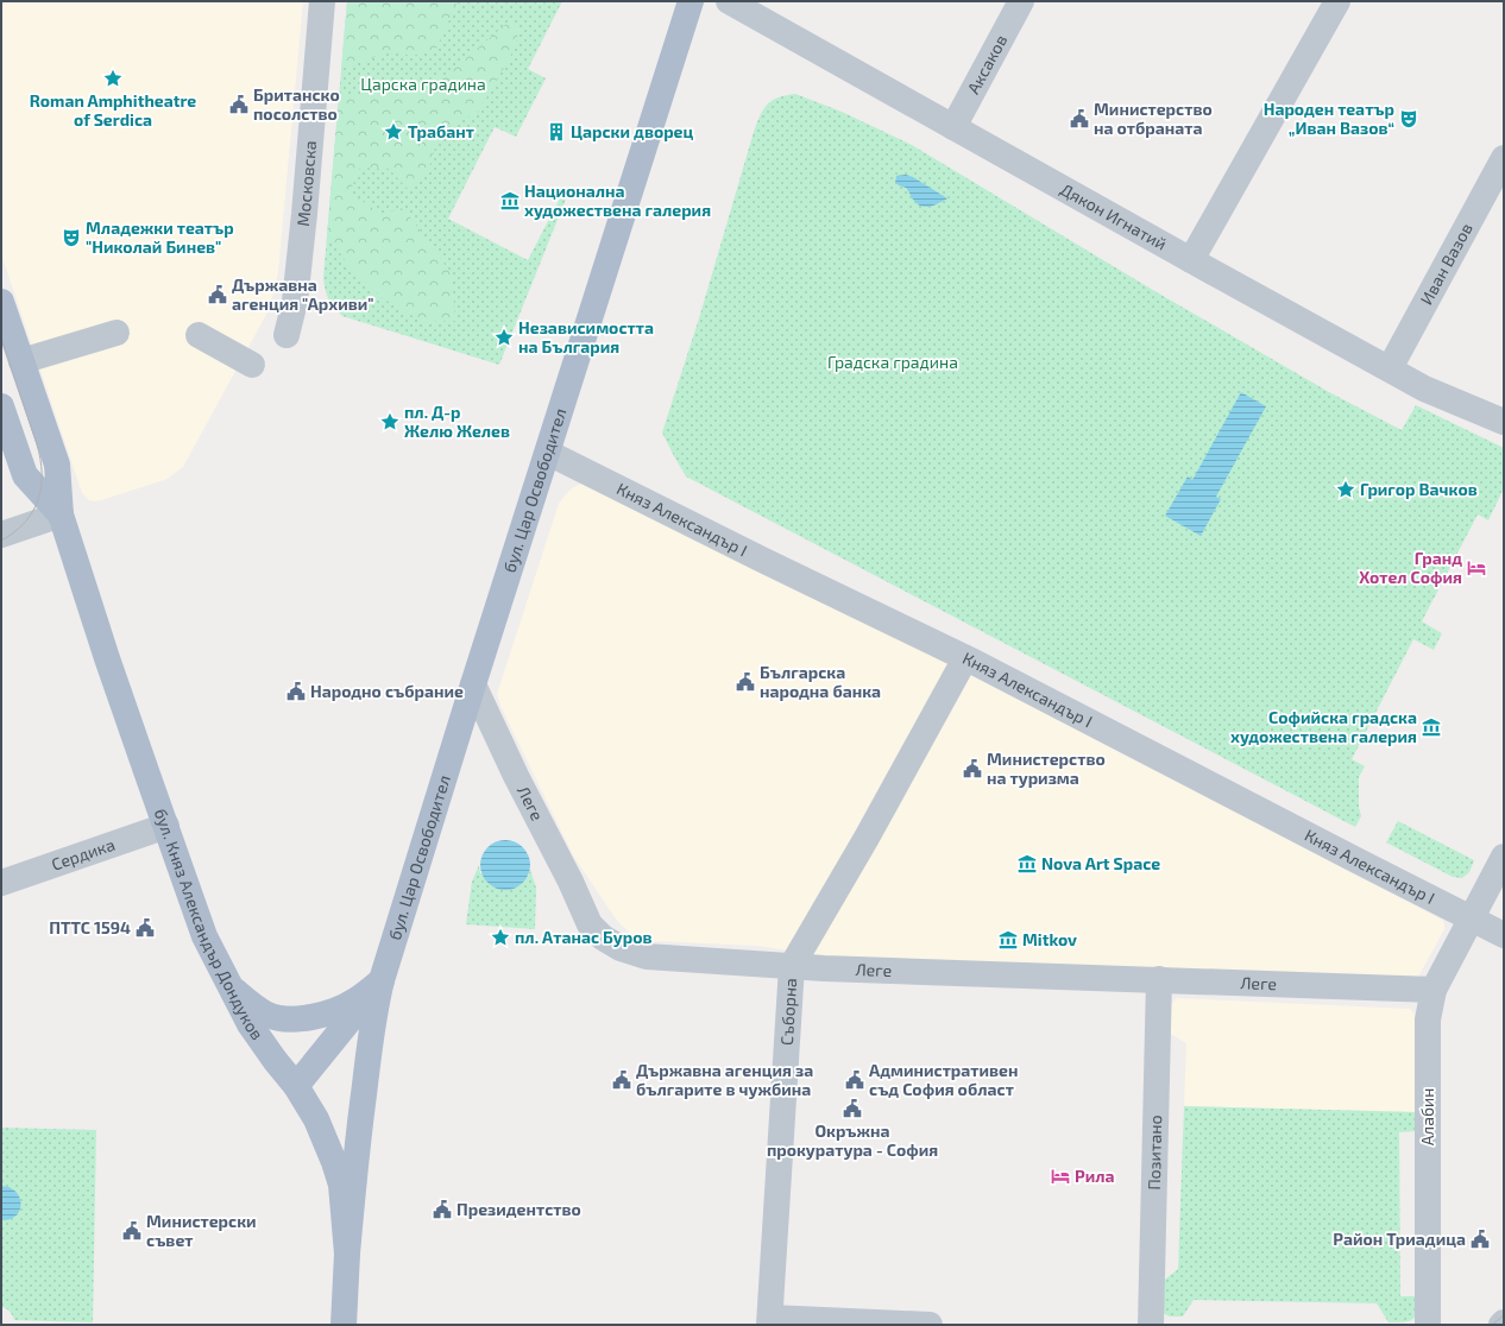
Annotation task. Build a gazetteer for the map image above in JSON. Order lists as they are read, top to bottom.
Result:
{
  "streets": {
    "main road": ["бул. Цар Освободител", "бул. Княз Александър Дондуков"],
    "street": [
      "Аксаков",
      "Московска",
      "Дякон Игнатий",
      "Иван Вазов",
      "Княз Александър I",
      "Леге",
      "Сердика",
      "Съборна",
      "Алабин",
      "Позитано"
    ]
  },
  "crossings": [
    ["Аксаков", "Дякон Игнатий"],
    ["Дякон Игнатий", "Иван Вазов"],
    ["бул. Цар Освободител", "Княз Александър I"],
    ["бул. Цар Освободител", "Леге"],
    ["бул. Цар Освободител", "бул. Княз Александър Дондуков"],
    ["Княз Александър I", "Съборна"],
    ["Княз Александър I", "Алабин"],
    ["Леге", "Съборна"],
    ["Леге", "Алабин"],
    ["Леге", "Позитано"],
    ["Сердика", "бул. Княз Александър Дондуков"]
  ],
  "parks": ["Царска градина", "Градска градина"],
  "places": {
    "place": [
      "Roman Amphitheatre of Serdica",
      "Трабант",
      "Независимостта на България",
      "пл. Д-р Желю Желев",
      "Григор Вачков",
      "пл. Атанас Буров"
    ],
    "public building": [
      "Британско посолство",
      "Министерство на отбраната",
      "Държавна агенция \"Архиви\"",
      "Българска народна банка",
      "Народно събрание",
      "Министерство на туризма",
      "ПТТС 1594",
      "Държавна агенция за българите в чужбина",
      "Административен съд София област",
      "Окръжна прокуратура - София",
      "Президентство",
      "Министерски съвет",
      "Район Триадица"
    ],
    "theatre": ["Народен театър „Иван Вазов“", "Младежки театър \"Николай Бинев\""],
    "building": ["Царски дворец"],
    "museum": [
      "Национална художествена галерия",
      "Софийска градска художествена галерия",
      "Nova Art Space",
      "Mitkov"
    ],
    "hotel": ["Гранд Хотел София", "Рила"]
  }
}
